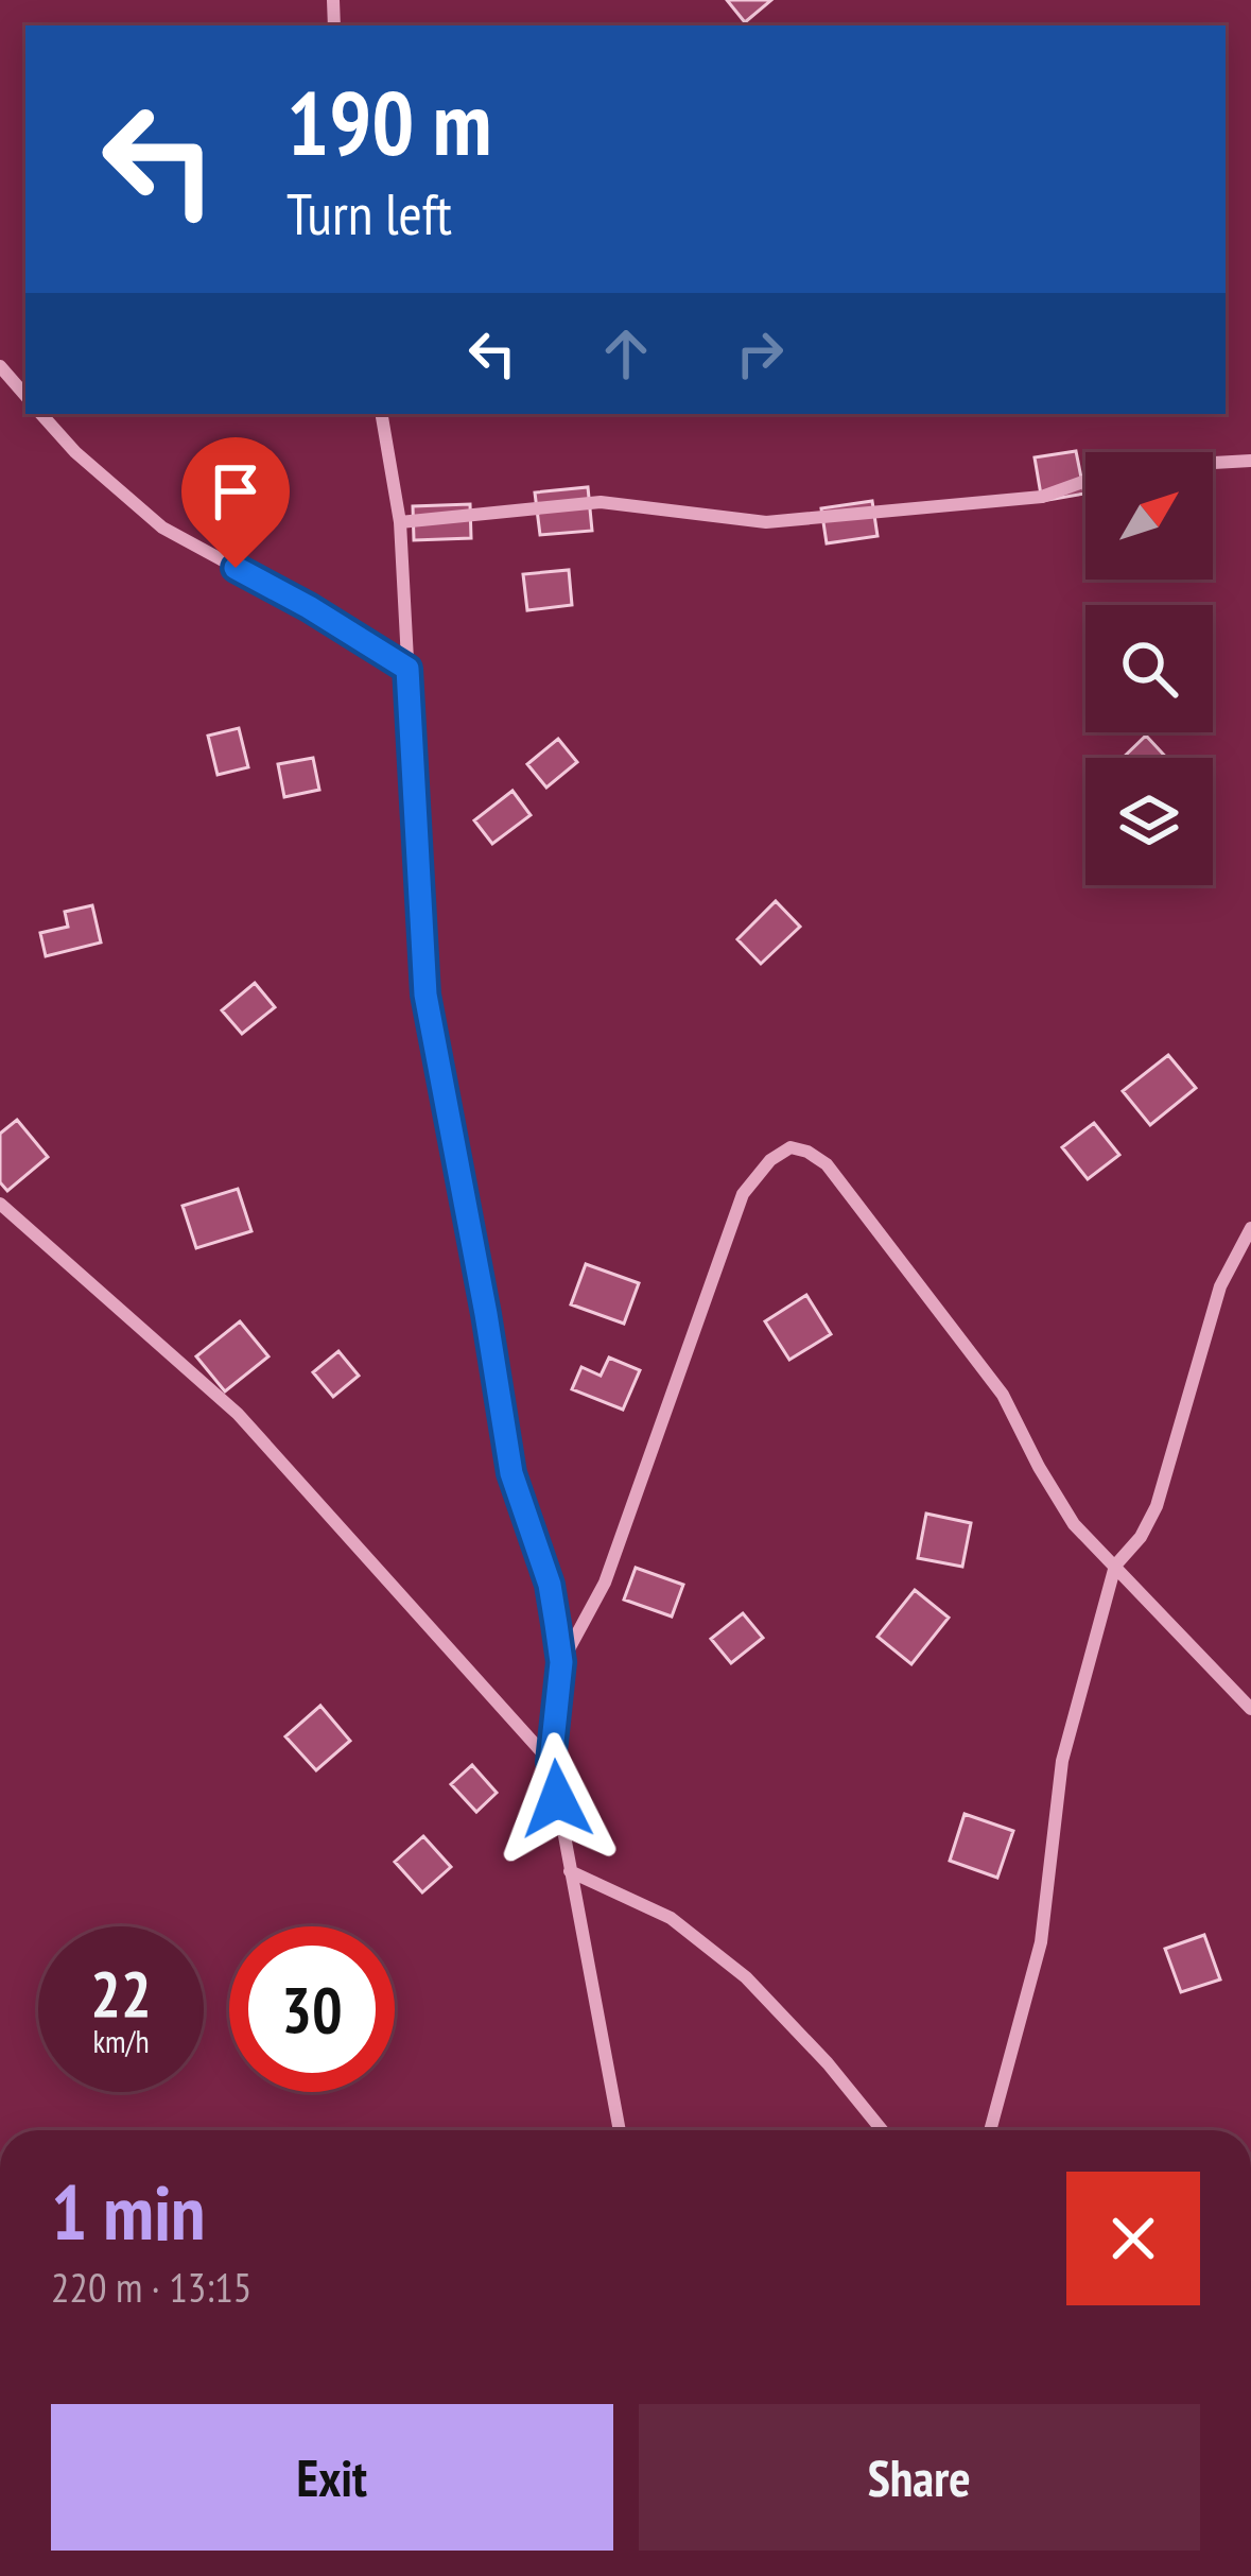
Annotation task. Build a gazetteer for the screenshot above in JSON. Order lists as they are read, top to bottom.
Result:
{
  "north": "top right",
  "page": {
    "turn": ["190 m", "Turn left"],
    "speed": "22 km/h",
    "limit": "30",
    "heading": ["1 min", "220 m · 13:15"],
    "buttons": ["Exit", "Share"]
  }
}
